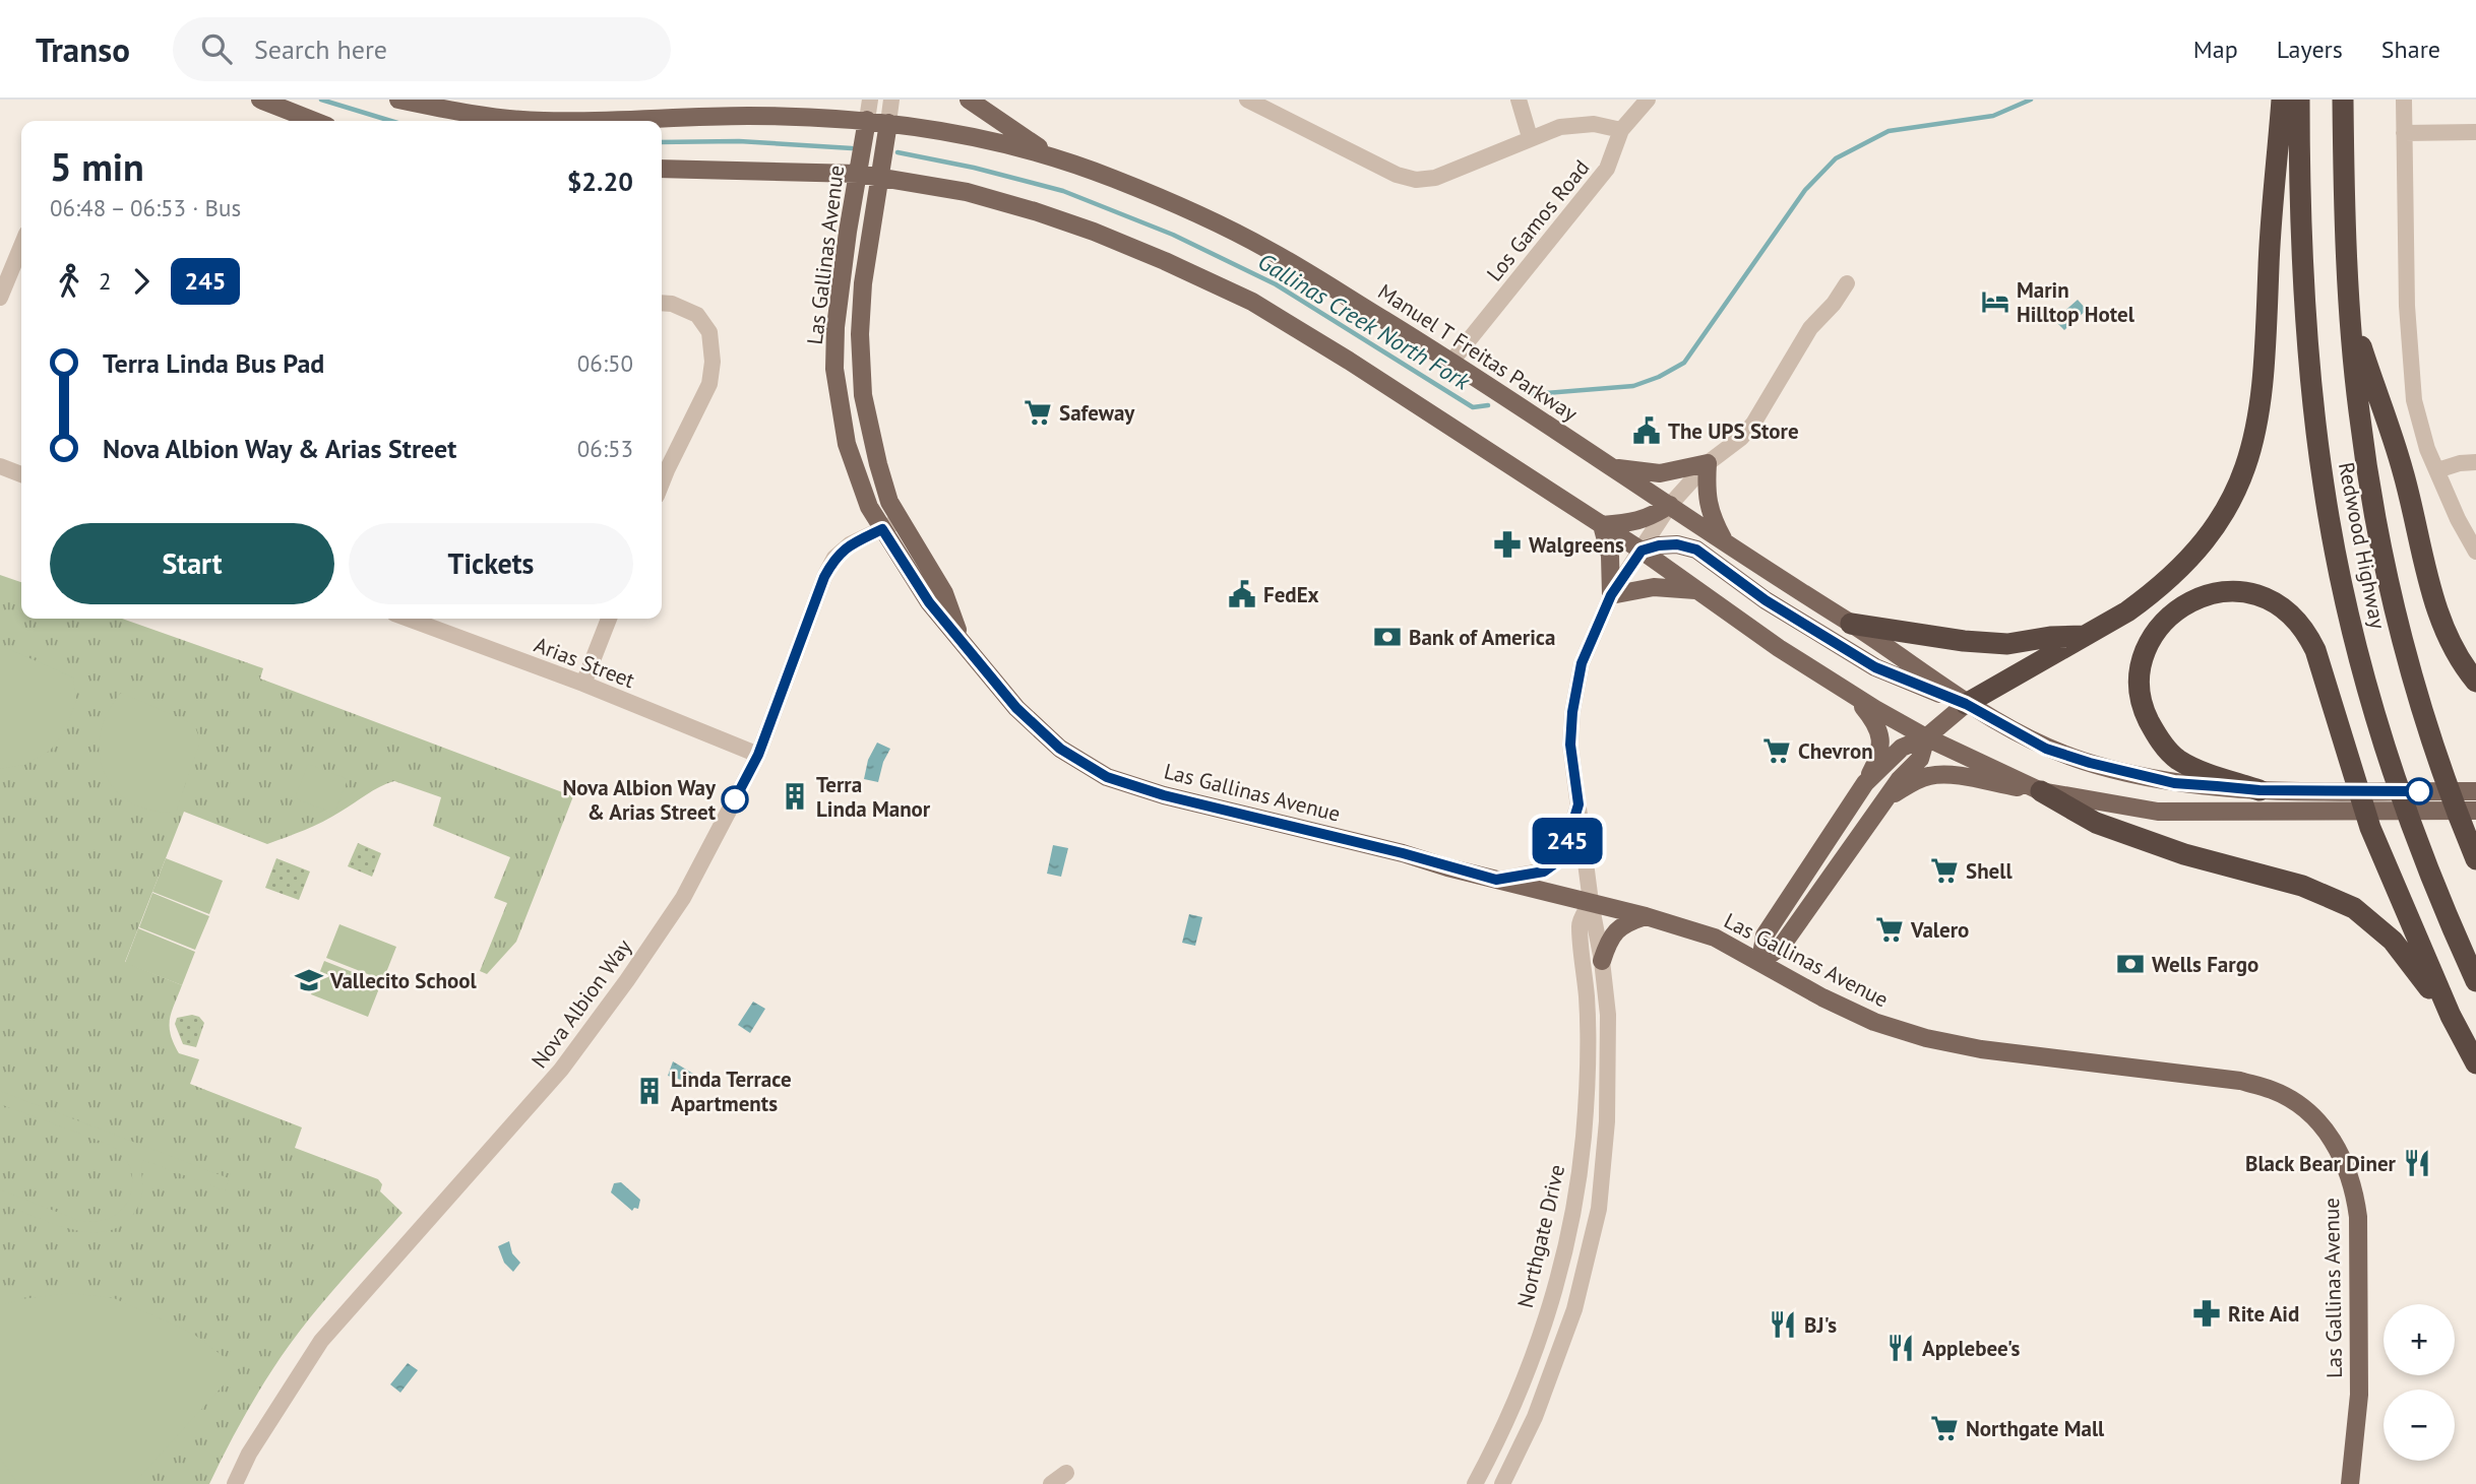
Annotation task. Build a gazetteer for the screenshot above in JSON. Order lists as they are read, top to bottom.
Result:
{
  "streets": {
    "highway": ["Redwood Highway"],
    "main road": ["Las Gallinas Avenue", "Manuel T Freitas Parkway"],
    "street": [
      "Los Gamos Road",
      "Arias Street",
      "Nova Albion Way",
      "Northgate Drive"
    ]
  },
  "crossings": [
    ["Los Gamos Road", "Manuel T Freitas Parkway"],
    ["Las Gallinas Avenue", "Manuel T Freitas Parkway"],
    ["Las Gallinas Avenue", "Nova Albion Way"],
    ["Las Gallinas Avenue", "Northgate Drive"],
    ["Manuel T Freitas Parkway", "Northgate Drive"],
    ["Arias Street", "Nova Albion Way"]
  ],
  "water": ["Gallinas Creek North Fork"],
  "places": {
    "hotel": ["Marin Hilltop Hotel"],
    "supermarket": [
      "Safeway",
      "Chevron",
      "Shell",
      "Valero",
      "Northgate Mall"
    ],
    "public building": ["The UPS Store", "FedEx"],
    "pharmacy": ["Walgreens", "Rite Aid"],
    "bank": ["Bank of America", "Wells Fargo"],
    "building": ["Terra Linda Manor", "Linda Terrace Apartments"],
    "other": ["Nova Albion Way & Arias Street"],
    "school or university": ["Vallecito School"],
    "restaurant": ["Black Bear Diner", "BJ's", "Applebee's"]
  },
  "lines": ["bus line 245"],
  "page": {
    "header": "Transo",
    "search": "Search here",
    "nav": ["Map", "Layers", "Share"],
    "on_map": "245",
    "heading": ["5 min", "06:48 – 06:53 · Bus", "$2.20"],
    "legs": ["2", "245"],
    "list": [
      {
        "name": "Terra Linda Bus Pad",
        "value": "06:50"
      },
      {
        "name": "Nova Albion Way & Arias Street",
        "value": "06:53"
      }
    ],
    "buttons": ["Start", "Tickets"],
    "map_buttons": ["+", "−"]
  }
}
